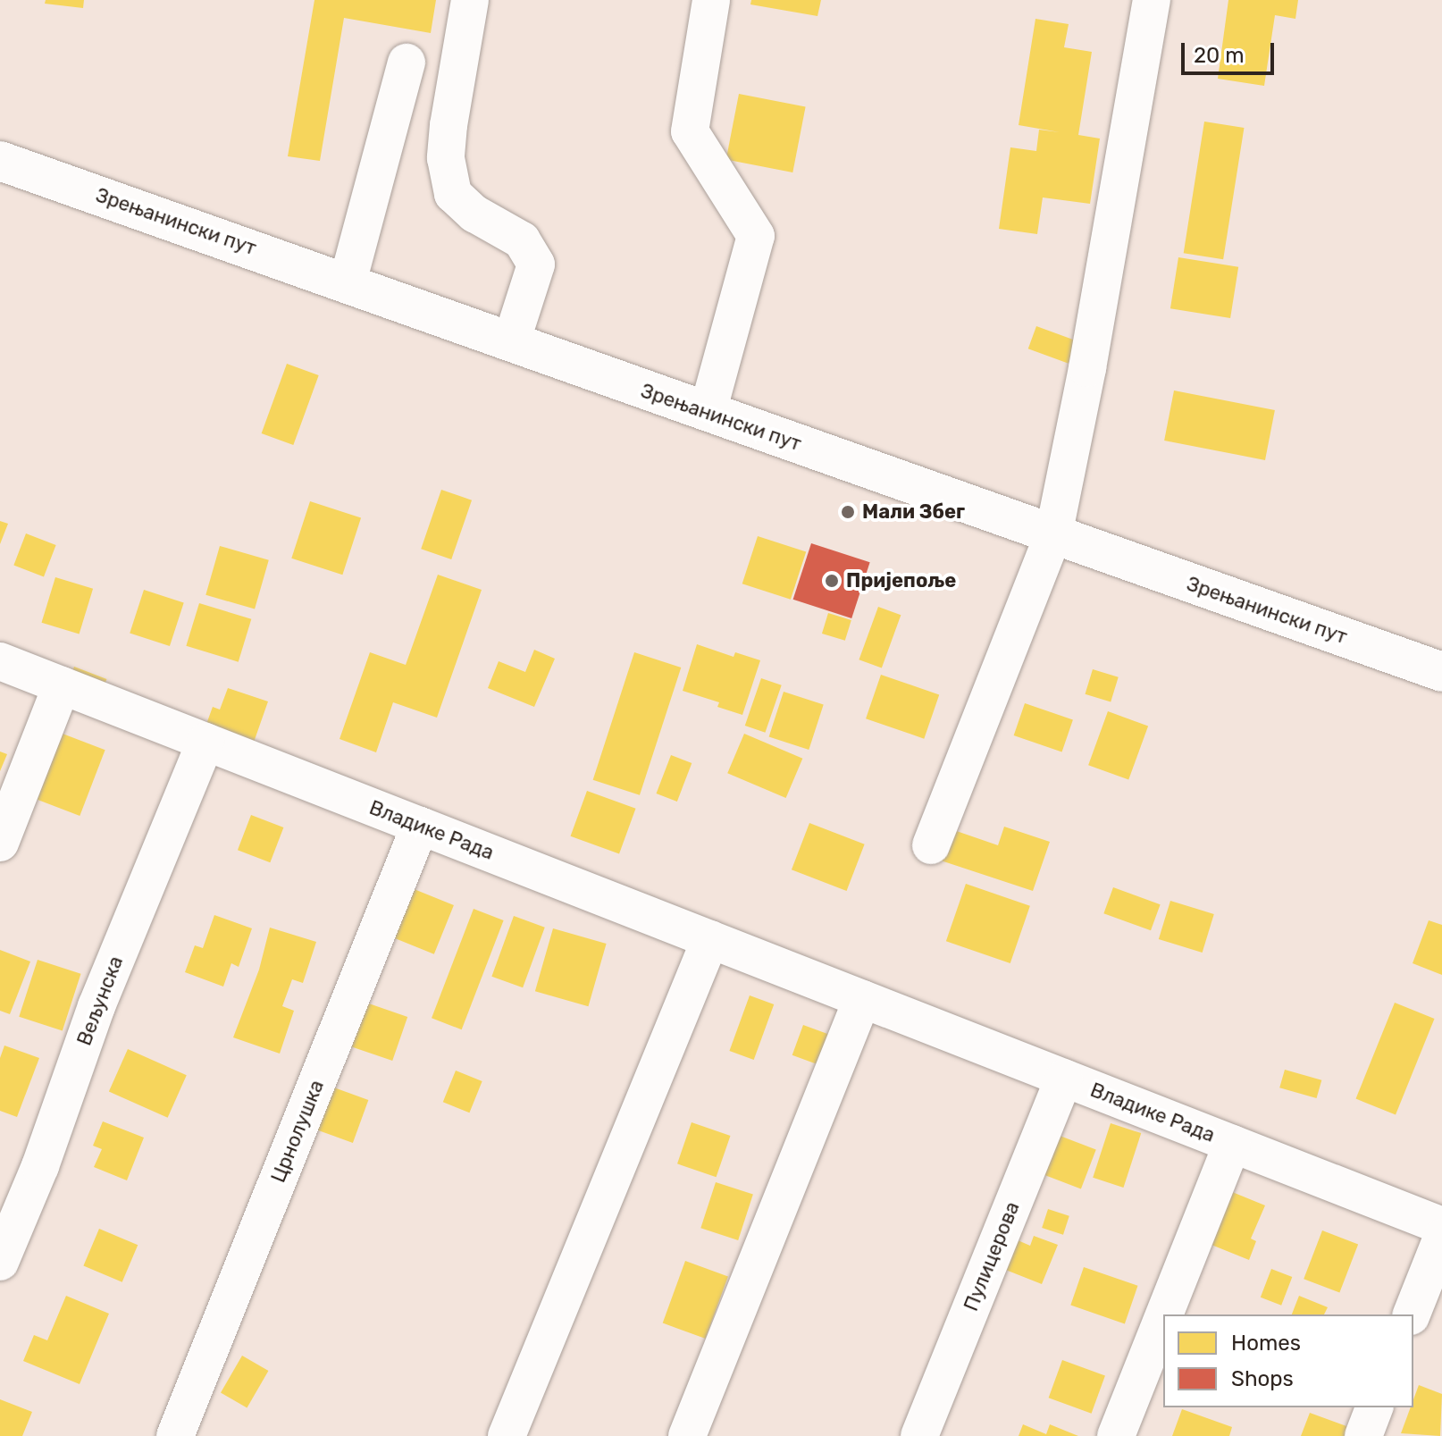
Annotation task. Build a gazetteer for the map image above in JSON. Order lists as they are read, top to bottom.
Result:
{
  "streets": {
    "main road": ["Зрењанински пут"],
    "street": [
      "Владике Рада",
      "Вељунска",
      "Црнолушка",
      "Пулицерова"
    ]
  },
  "crossings": [
    ["Владике Рада", "Вељунска"],
    ["Владике Рада", "Црнолушка"],
    ["Владике Рада", "Пулицерова"]
  ],
  "places": ["Мали Збег", "Пријепоље"],
  "legend": ["Homes", "Shops"],
  "scale_bar": "20 m"
}
